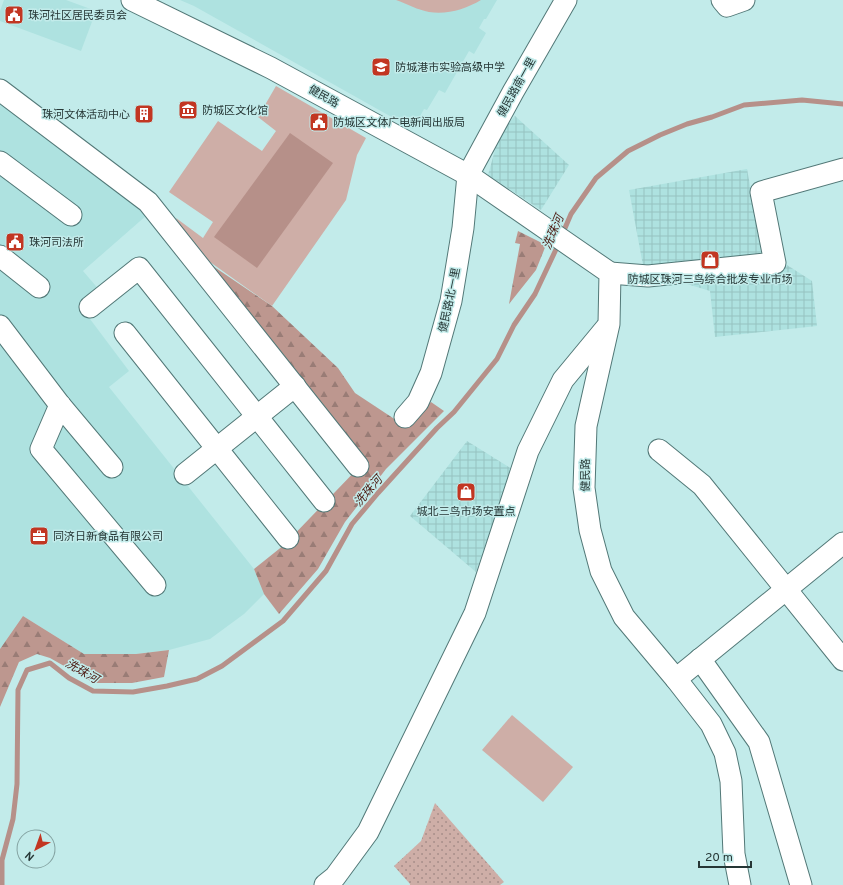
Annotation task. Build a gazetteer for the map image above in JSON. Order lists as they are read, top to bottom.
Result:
{
  "streets": {
    "street": ["健民路南一里", "健民路", "健民路北一里"]
  },
  "crossings": [
    ["健民路南一里", "健民路"],
    ["健民路南一里", "健民路北一里"],
    ["健民路", "健民路北一里"]
  ],
  "water": ["洗珠河"],
  "places": {
    "public building": ["珠河社区居民委员会", "防城区文体广电新闻出版局", "珠河司法所"],
    "school or university": ["防城港市实验高级中学"],
    "museum": ["防城区文化馆"],
    "building": ["珠河文体活动中心"],
    "shop": ["防城区珠河三鸟综合批发专业市场", "城北三鸟市场安置点"],
    "office": ["同济日新食品有限公司"]
  },
  "scale_bar": "20 m",
  "north": "bottom left"
}
